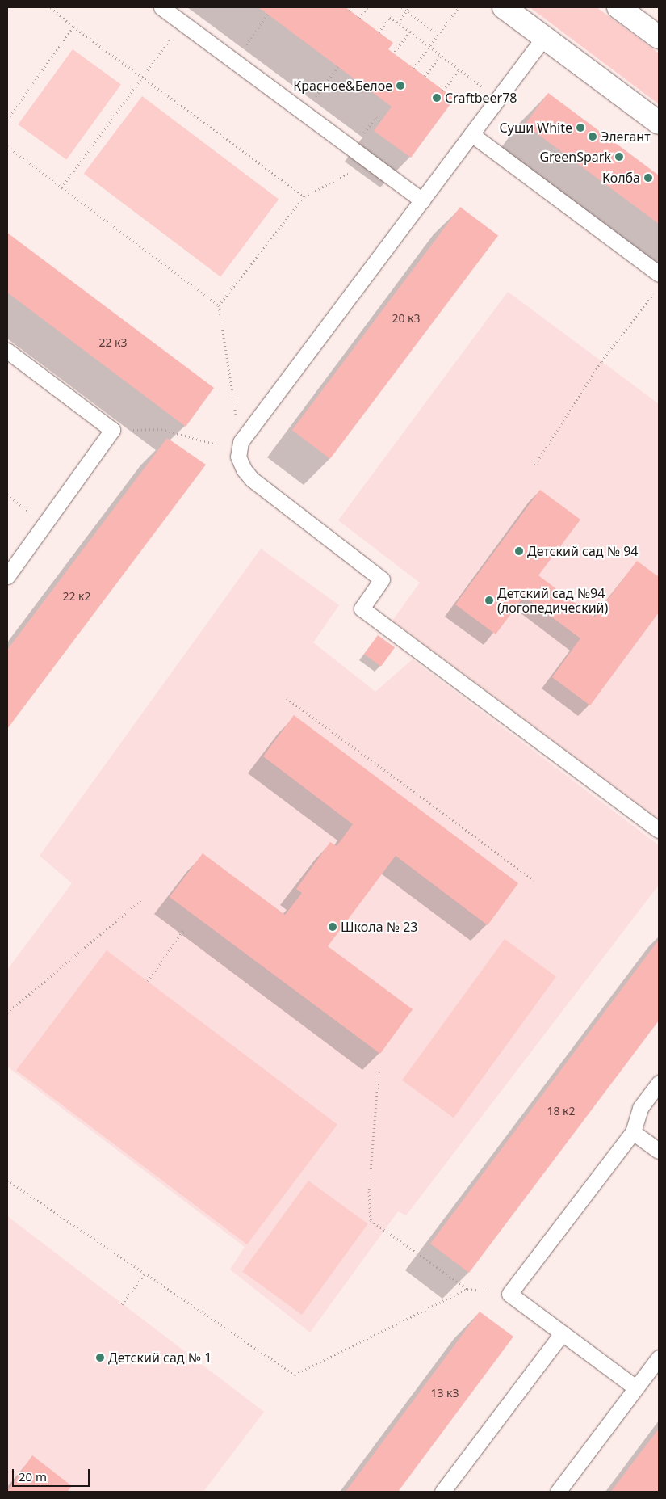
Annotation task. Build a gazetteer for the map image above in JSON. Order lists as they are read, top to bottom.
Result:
{
  "places": [
    "Красное&Белое",
    "Craftbeer78",
    "Суши White",
    "Элегант",
    "GreenSpark",
    "Колба",
    "Детский сад № 94",
    "Детский сад №94 (логопедический)",
    "Школа № 23",
    "Детский сад № 1"
  ],
  "house_numbers": [
    "20 к3",
    "22 к3",
    "22 к2",
    "18 к2",
    "13 к3"
  ],
  "scale_bar": "20 m"
}
